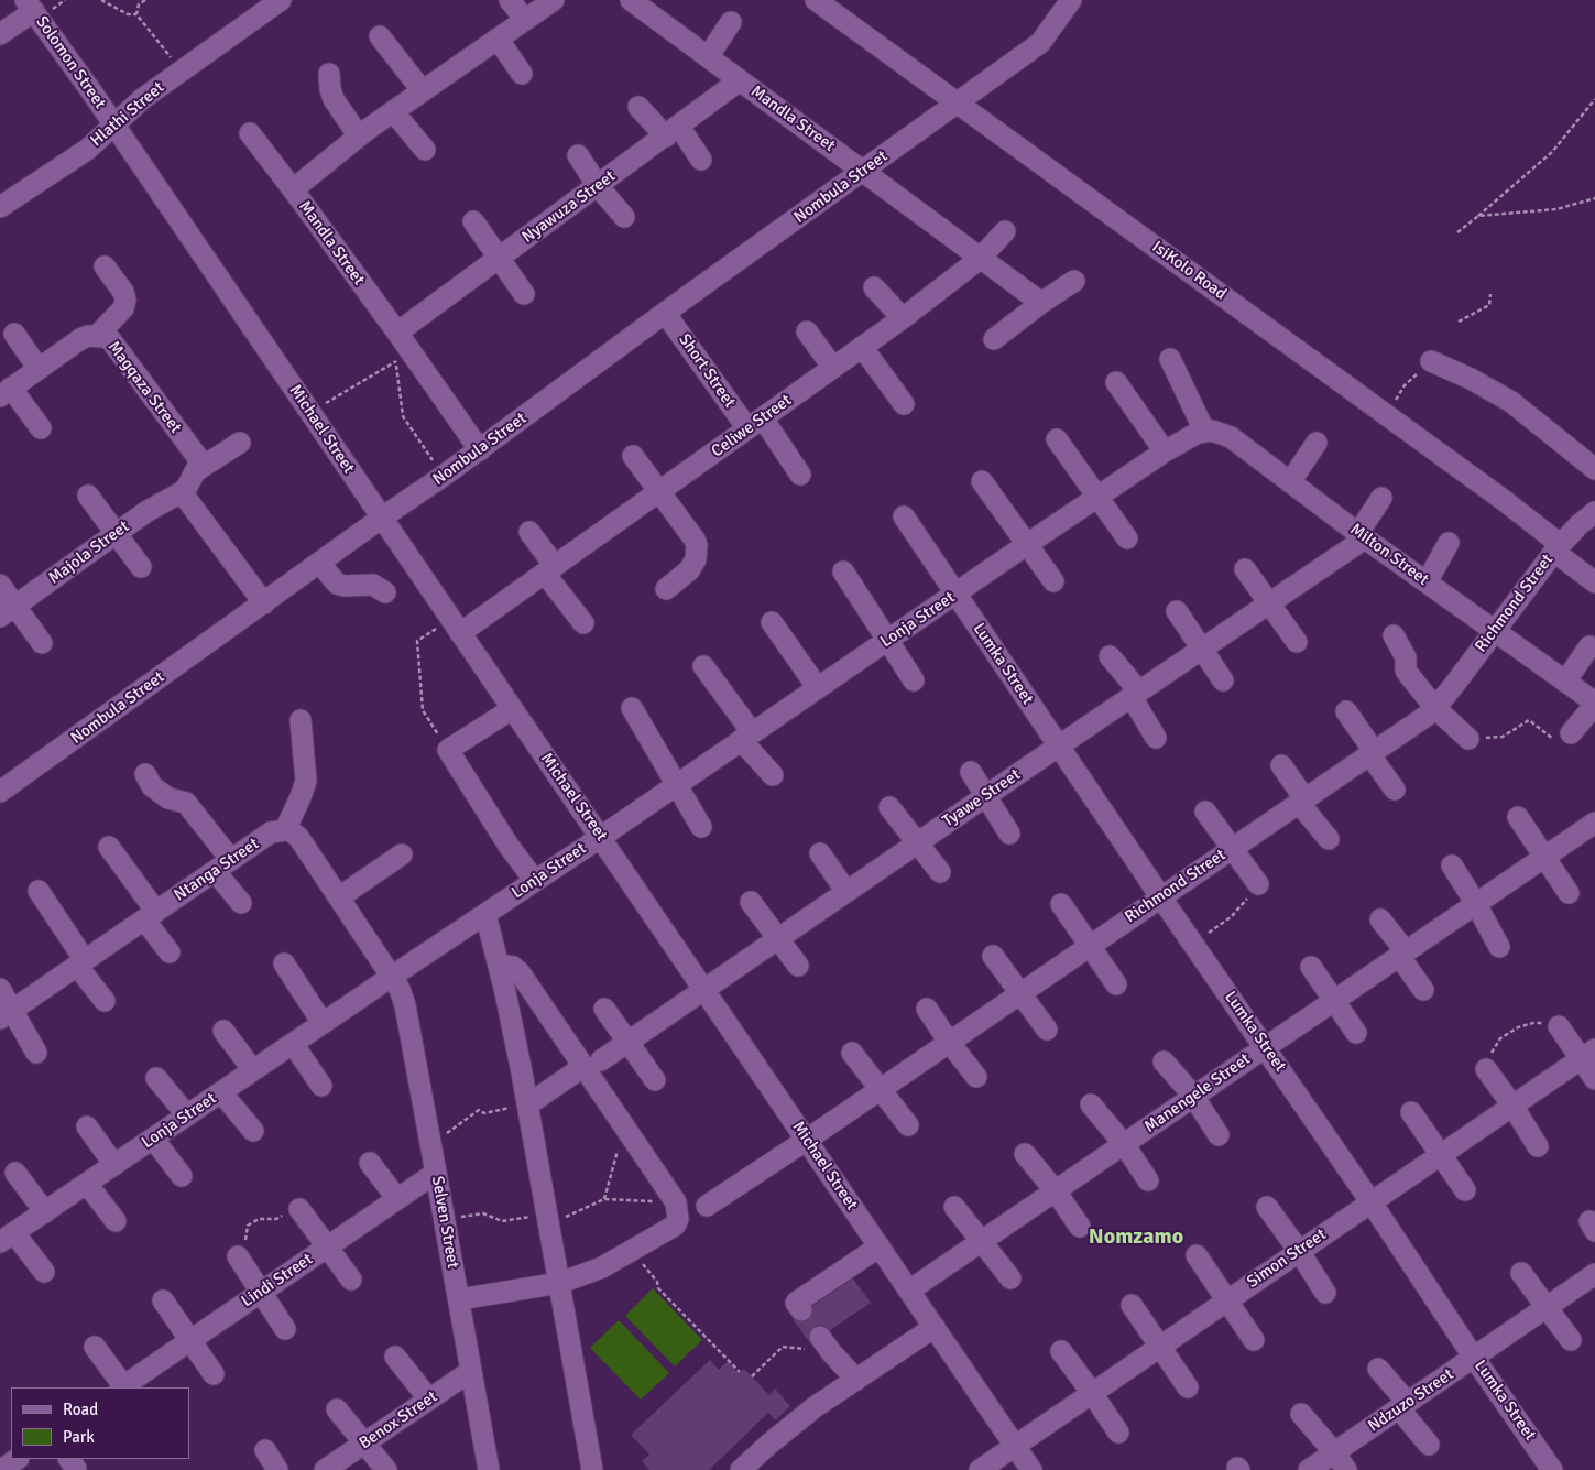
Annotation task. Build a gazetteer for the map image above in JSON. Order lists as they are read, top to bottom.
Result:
{
  "streets": {
    "street": [
      "Solomon Street",
      "Hlathi Street",
      "Mandla Street",
      "Nombula Street",
      "Nyawuza Street",
      "IsiKolo Road",
      "Short Street",
      "Magqaza Street",
      "Celiwe Street",
      "Michael Street",
      "Majola Street",
      "Milton Street",
      "Richmond Street",
      "Lonja Street",
      "Lumka Street",
      "Tyawe Street",
      "Ntanga Street",
      "Manengele Street",
      "Selven Street",
      "Simon Street",
      "Lindi Street",
      "Ndzuzo Street",
      "Benox Street"
    ]
  },
  "crossings": [
    ["Solomon Street", "Hlathi Street"],
    ["Solomon Street", "Michael Street"],
    ["Hlathi Street", "Michael Street"],
    ["Mandla Street", "Nombula Street"],
    ["Mandla Street", "Nyawuza Street"],
    ["Mandla Street", "Celiwe Street"],
    ["Nombula Street", "IsiKolo Road"],
    ["Nombula Street", "Short Street"],
    ["Nombula Street", "Michael Street"],
    ["IsiKolo Road", "Richmond Street"],
    ["Short Street", "Celiwe Street"],
    ["Magqaza Street", "Majola Street"],
    ["Celiwe Street", "Michael Street"],
    ["Michael Street", "Richmond Street"],
    ["Michael Street", "Lonja Street"],
    ["Michael Street", "Tyawe Street"],
    ["Michael Street", "Manengele Street"],
    ["Michael Street", "Simon Street"],
    ["Milton Street", "Richmond Street"],
    ["Milton Street", "Tyawe Street"],
    ["Richmond Street", "Lumka Street"],
    ["Lonja Street", "Lumka Street"],
    ["Lonja Street", "Selven Street"],
    ["Lumka Street", "Tyawe Street"],
    ["Lumka Street", "Manengele Street"],
    ["Lumka Street", "Simon Street"],
    ["Lumka Street", "Ndzuzo Street"],
    ["Selven Street", "Lindi Street"],
    ["Selven Street", "Benox Street"]
  ],
  "districts": ["Nomzamo"],
  "legend": ["Road", "Park"]
}
